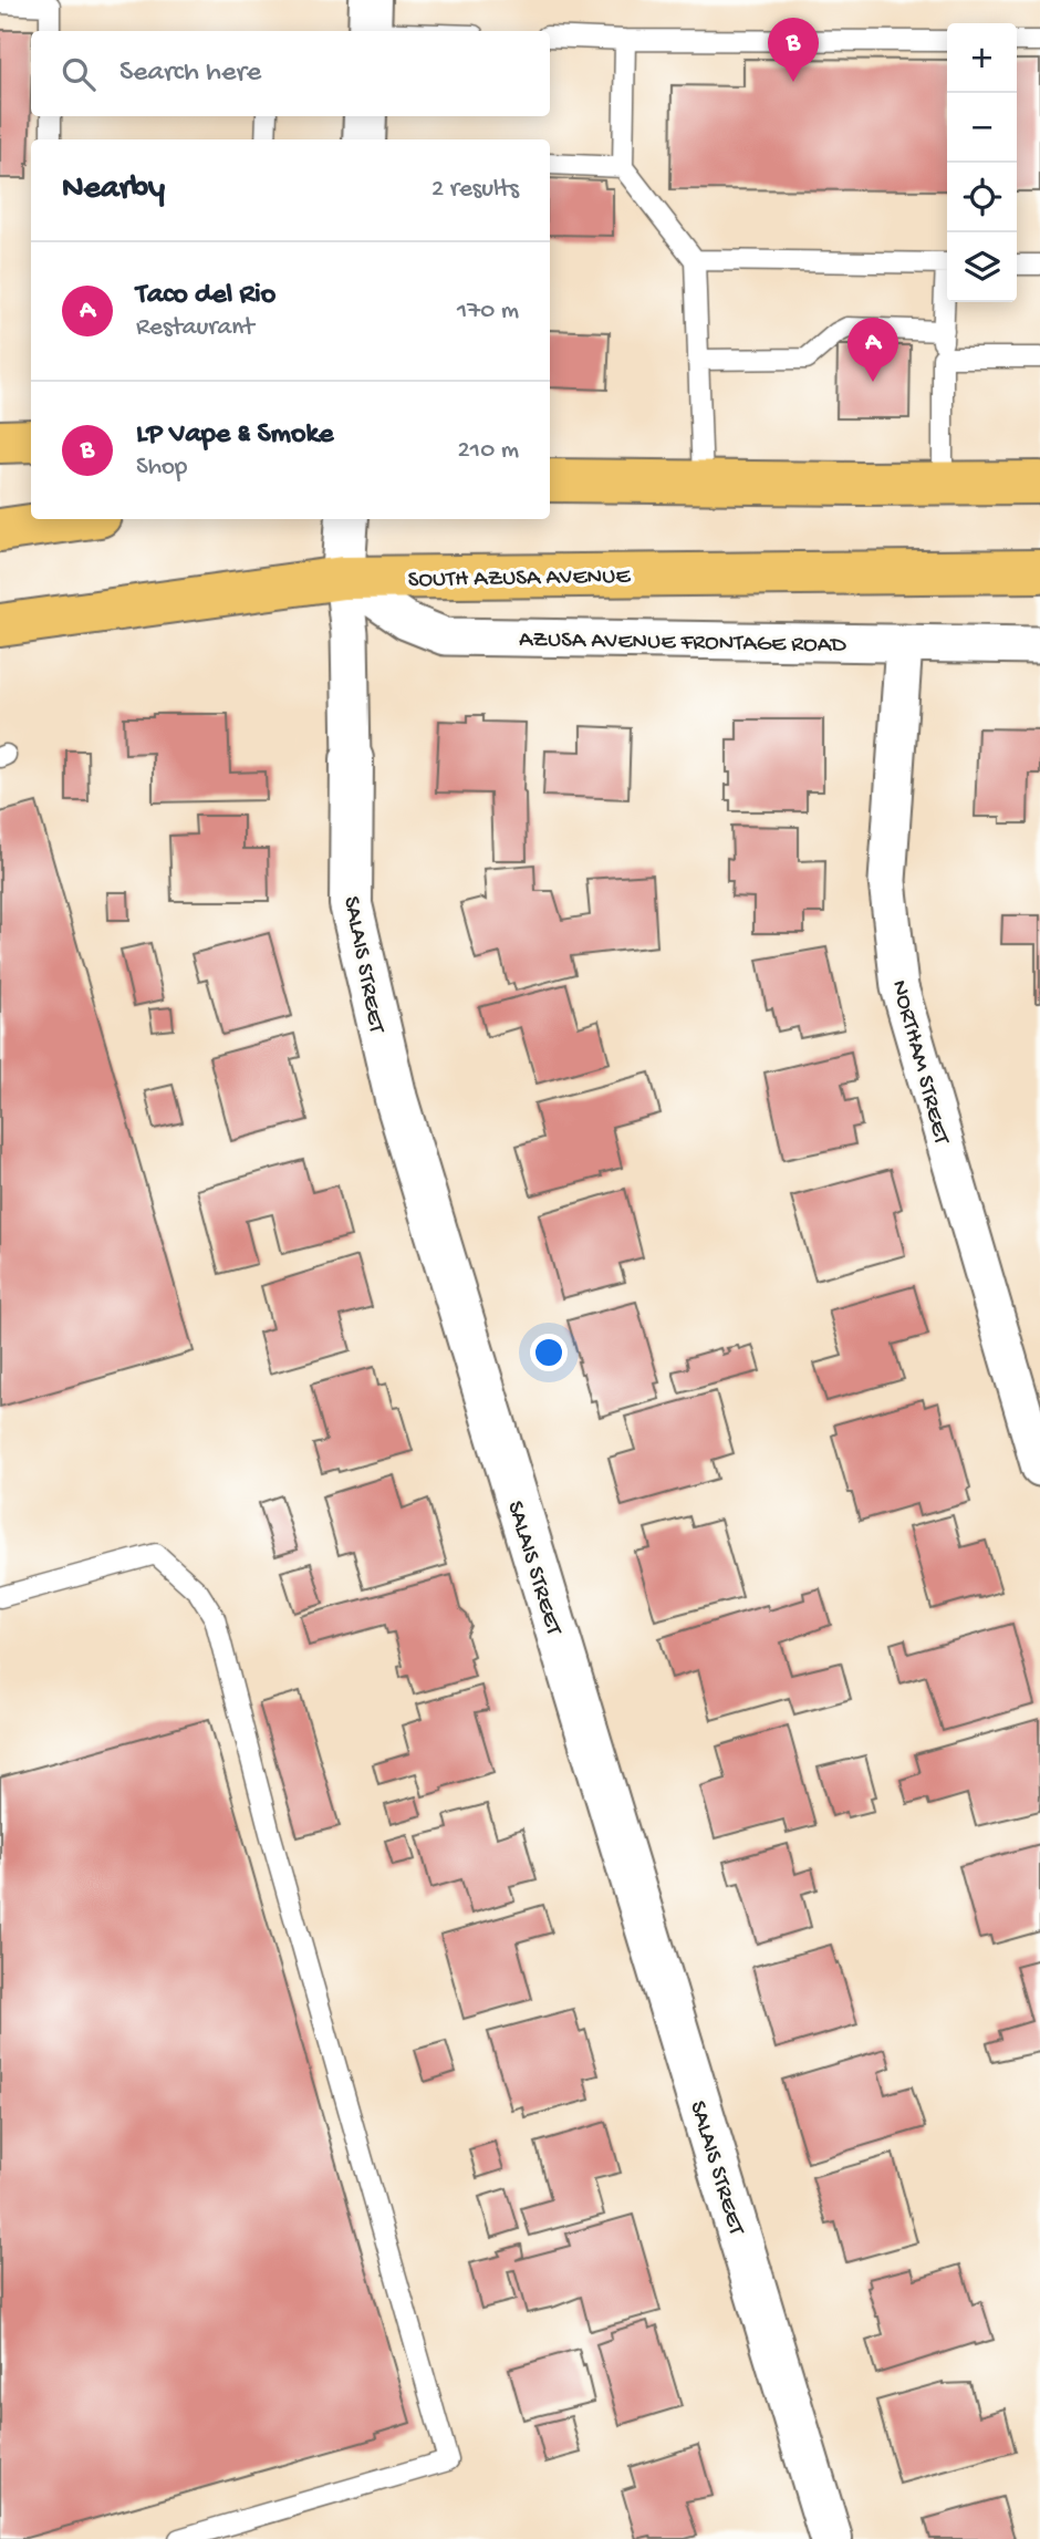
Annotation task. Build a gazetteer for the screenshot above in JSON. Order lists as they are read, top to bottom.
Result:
{
  "streets": {
    "main road": ["SOUTH AZUSA AVENUE"],
    "street": ["AZUSA AVENUE FRONTAGE ROAD", "SALAIS STREET", "NORTHAM STREET"]
  },
  "crossings": [
    ["SOUTH AZUSA AVENUE", "AZUSA AVENUE FRONTAGE ROAD"],
    ["SOUTH AZUSA AVENUE", "SALAIS STREET"],
    ["AZUSA AVENUE FRONTAGE ROAD", "SALAIS STREET"],
    ["AZUSA AVENUE FRONTAGE ROAD", "NORTHAM STREET"]
  ],
  "page": {
    "pins": ["B", "A"],
    "map_buttons": ["+", "−"],
    "search": "Search here",
    "heading": ["Nearby", "2 results"],
    "list": [
      {
        "mark": "A",
        "name": "Taco del Rio",
        "note": "Restaurant",
        "value": "170 m"
      },
      {
        "mark": "B",
        "name": "LP Vape & Smoke",
        "note": "Shop",
        "value": "210 m"
      }
    ]
  }
}
